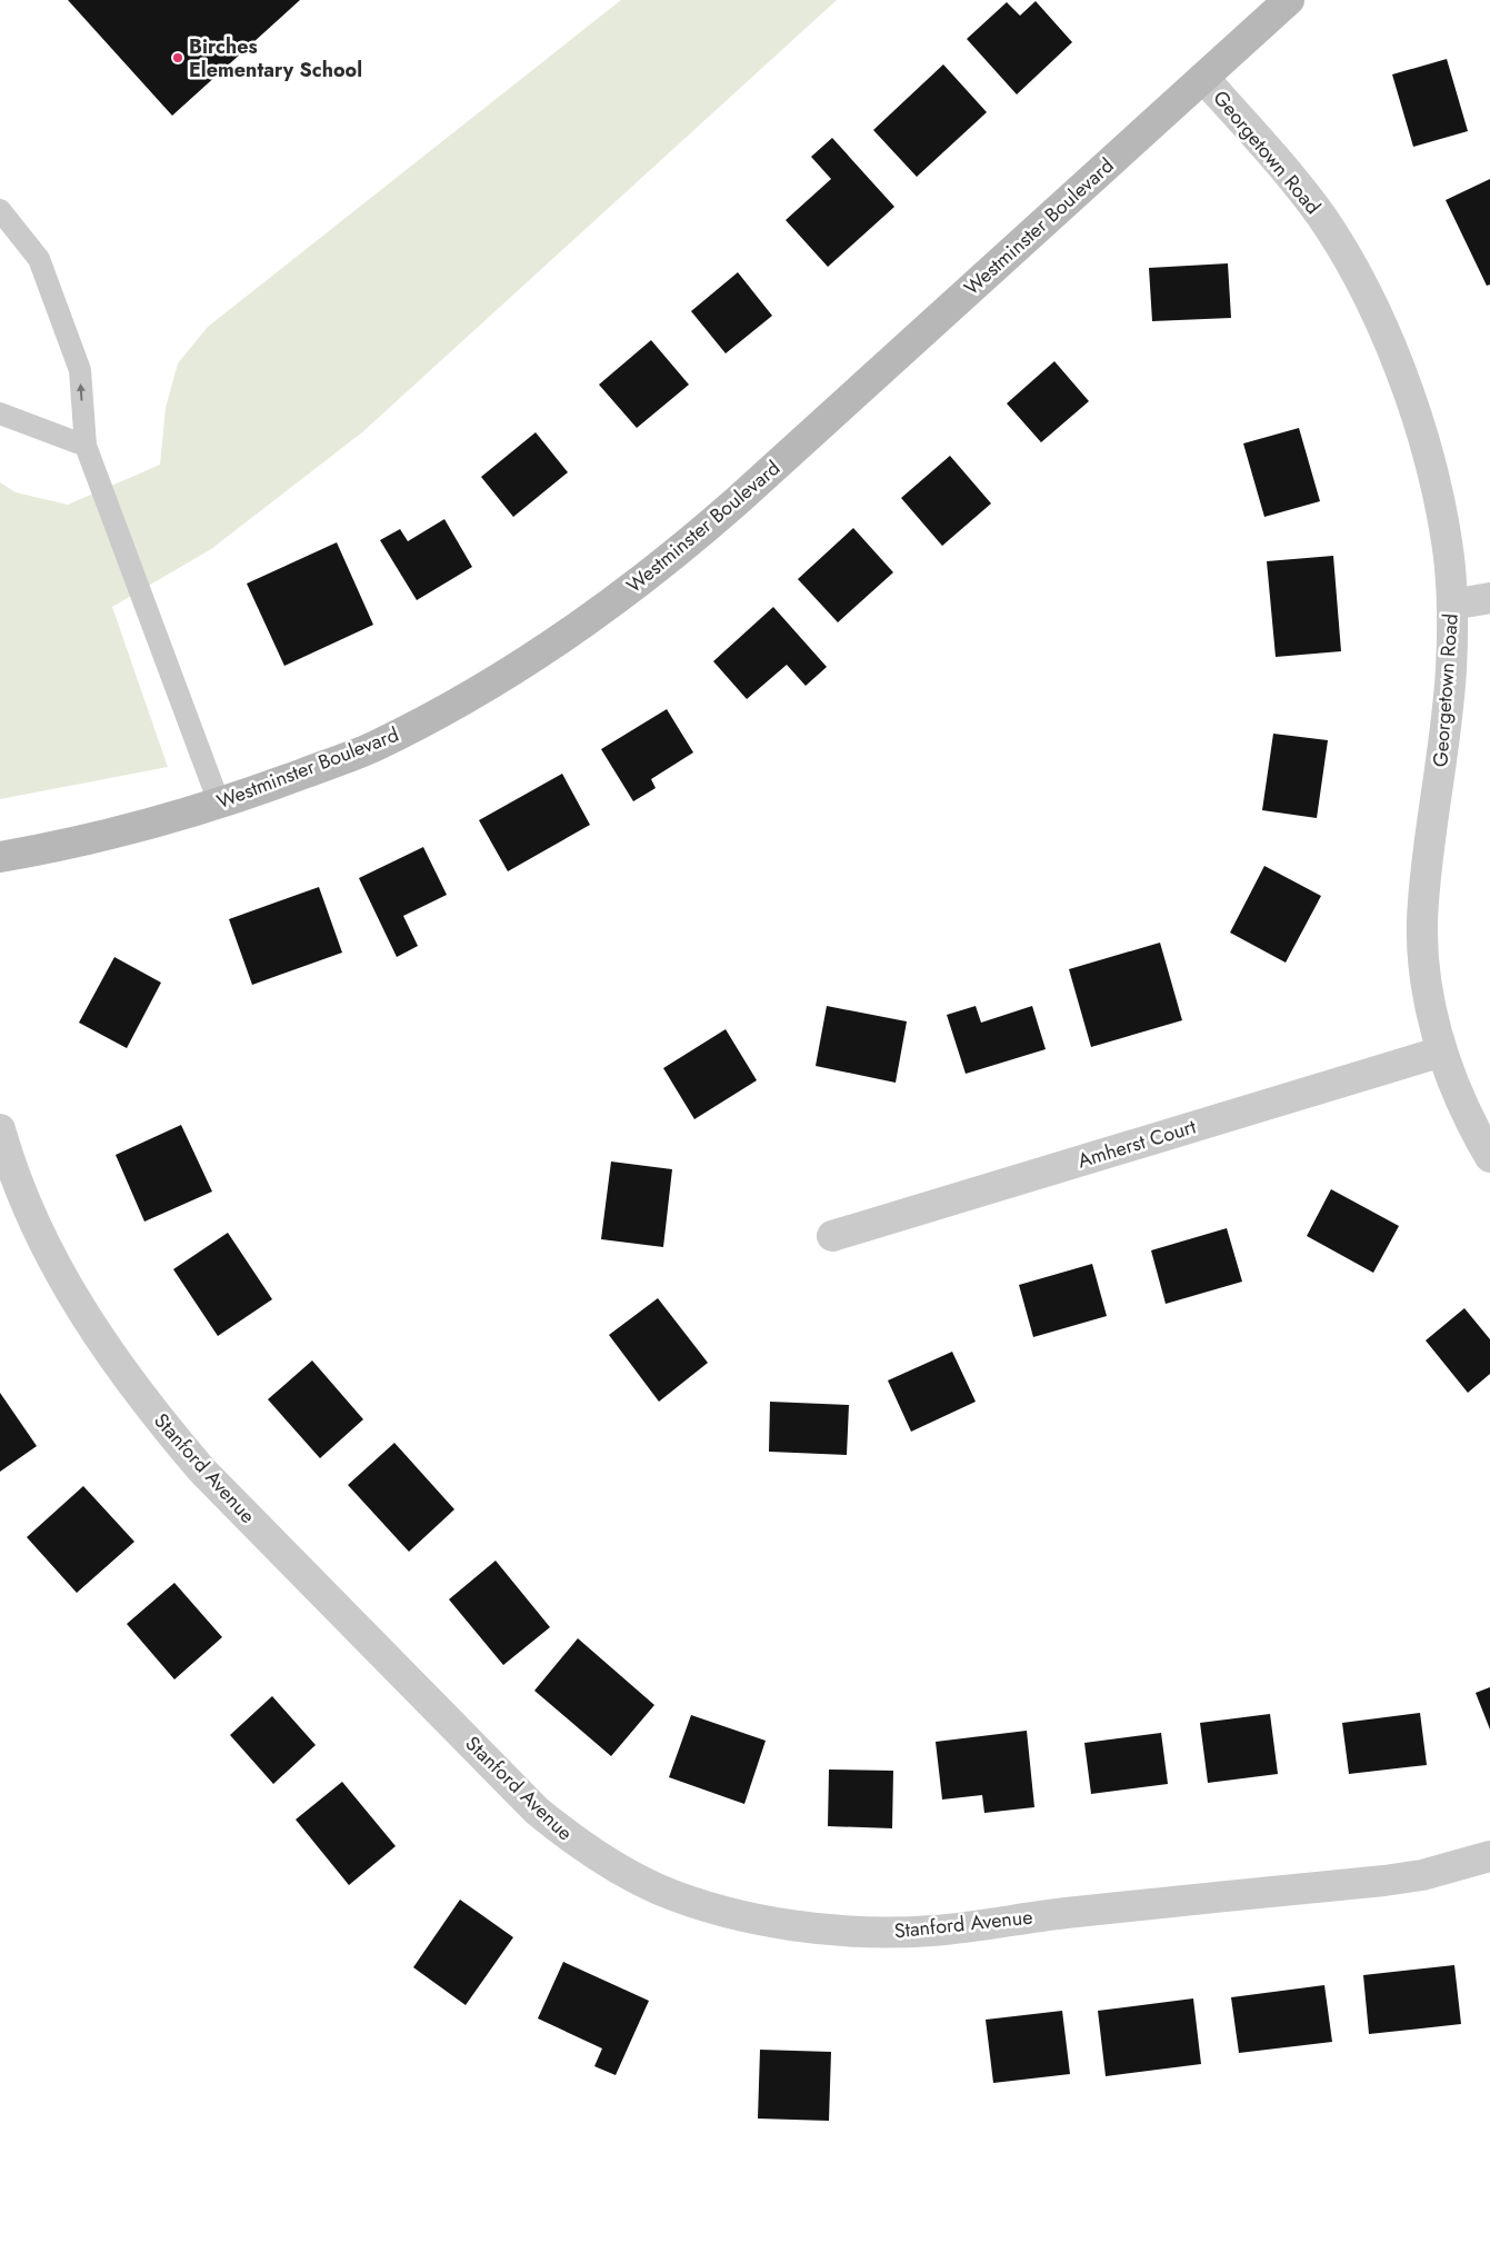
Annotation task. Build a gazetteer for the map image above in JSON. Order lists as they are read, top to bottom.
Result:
{
  "streets": {
    "street": [
      "Georgetown Road",
      "Westminster Boulevard",
      "Amherst Court",
      "Stanford Avenue"
    ]
  },
  "crossings": [
    ["Georgetown Road", "Westminster Boulevard"],
    ["Georgetown Road", "Amherst Court"]
  ],
  "places": ["Birches Elementary School"]
}
